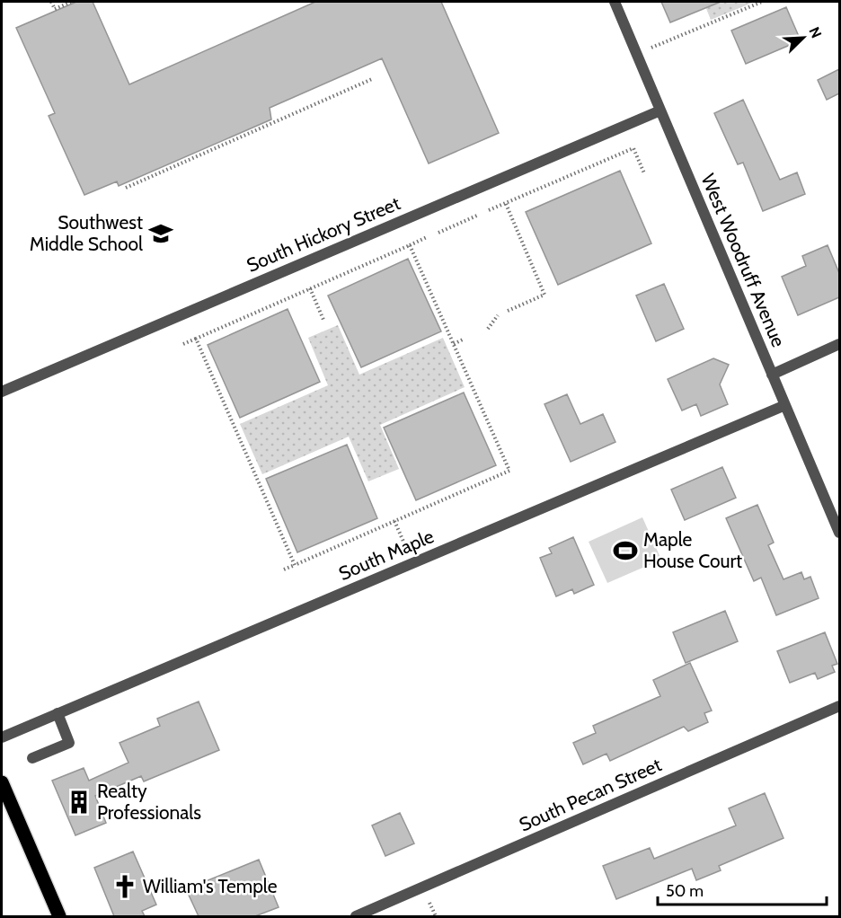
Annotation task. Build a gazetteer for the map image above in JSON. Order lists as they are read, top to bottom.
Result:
{
  "streets": {
    "street": [
      "South Hickory Street",
      "West Woodruff Avenue",
      "South Maple",
      "South Pecan Street"
    ]
  },
  "crossings": [
    ["South Hickory Street", "West Woodruff Avenue"],
    ["West Woodruff Avenue", "South Maple"]
  ],
  "places": {
    "school or university": ["Southwest Middle School"],
    "sports": ["Maple House Court"],
    "building": ["Realty Professionals"],
    "church": ["William's Temple"]
  },
  "scale_bar": "50 m",
  "north": "top right"
}
